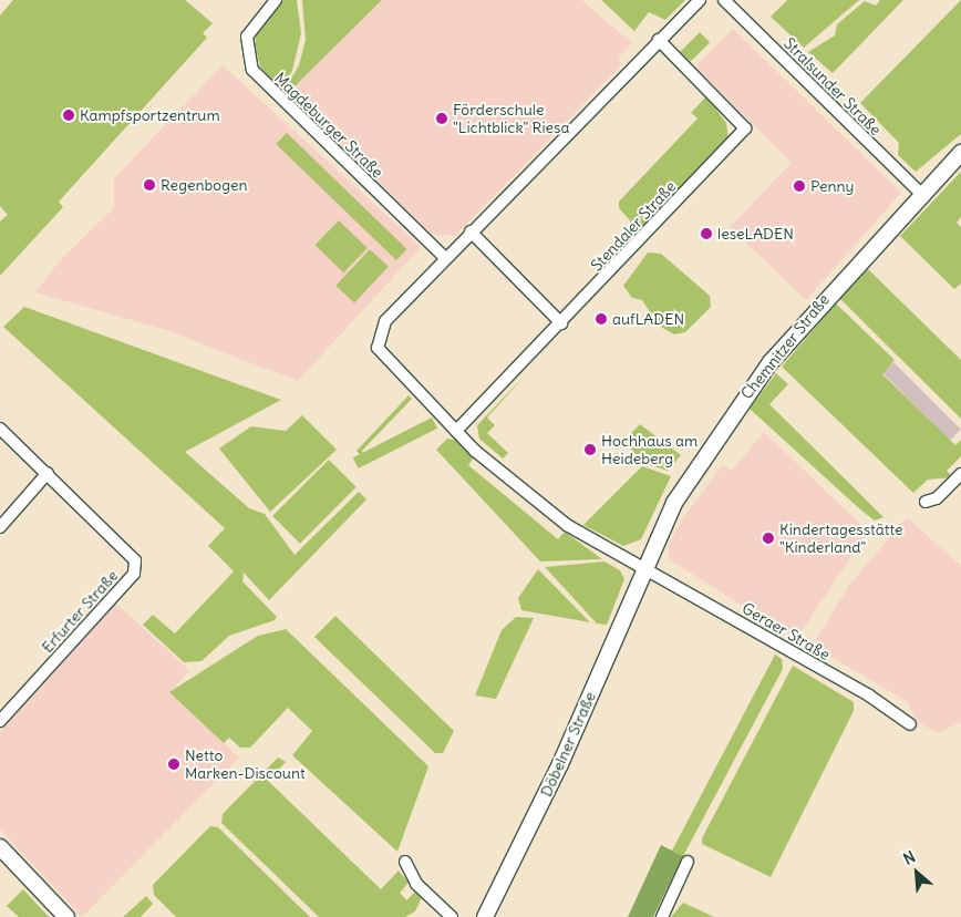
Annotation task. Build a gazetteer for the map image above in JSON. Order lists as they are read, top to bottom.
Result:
{
  "streets": {
    "street": [
      "Stralsunder Straße",
      "Magdeburger Straße",
      "Stendaler Straße",
      "Chemnitzer Straße",
      "Erfurter Straße",
      "Geraer Straße",
      "Döbelner Straße"
    ]
  },
  "crossings": [
    ["Stralsunder Straße", "Chemnitzer Straße"],
    ["Chemnitzer Straße", "Geraer Straße"],
    ["Chemnitzer Straße", "Döbelner Straße"],
    ["Geraer Straße", "Döbelner Straße"]
  ],
  "places": [
    "Kampfsportzentrum",
    "Förderschule \"Lichtblick\" Riesa",
    "Regenbogen",
    "Penny",
    "leseLADEN",
    "aufLADEN",
    "Hochhaus am Heideberg",
    "Kindertagesstätte \"Kinderland\"",
    "Netto Marken-Discount"
  ],
  "north": "top left"
}
